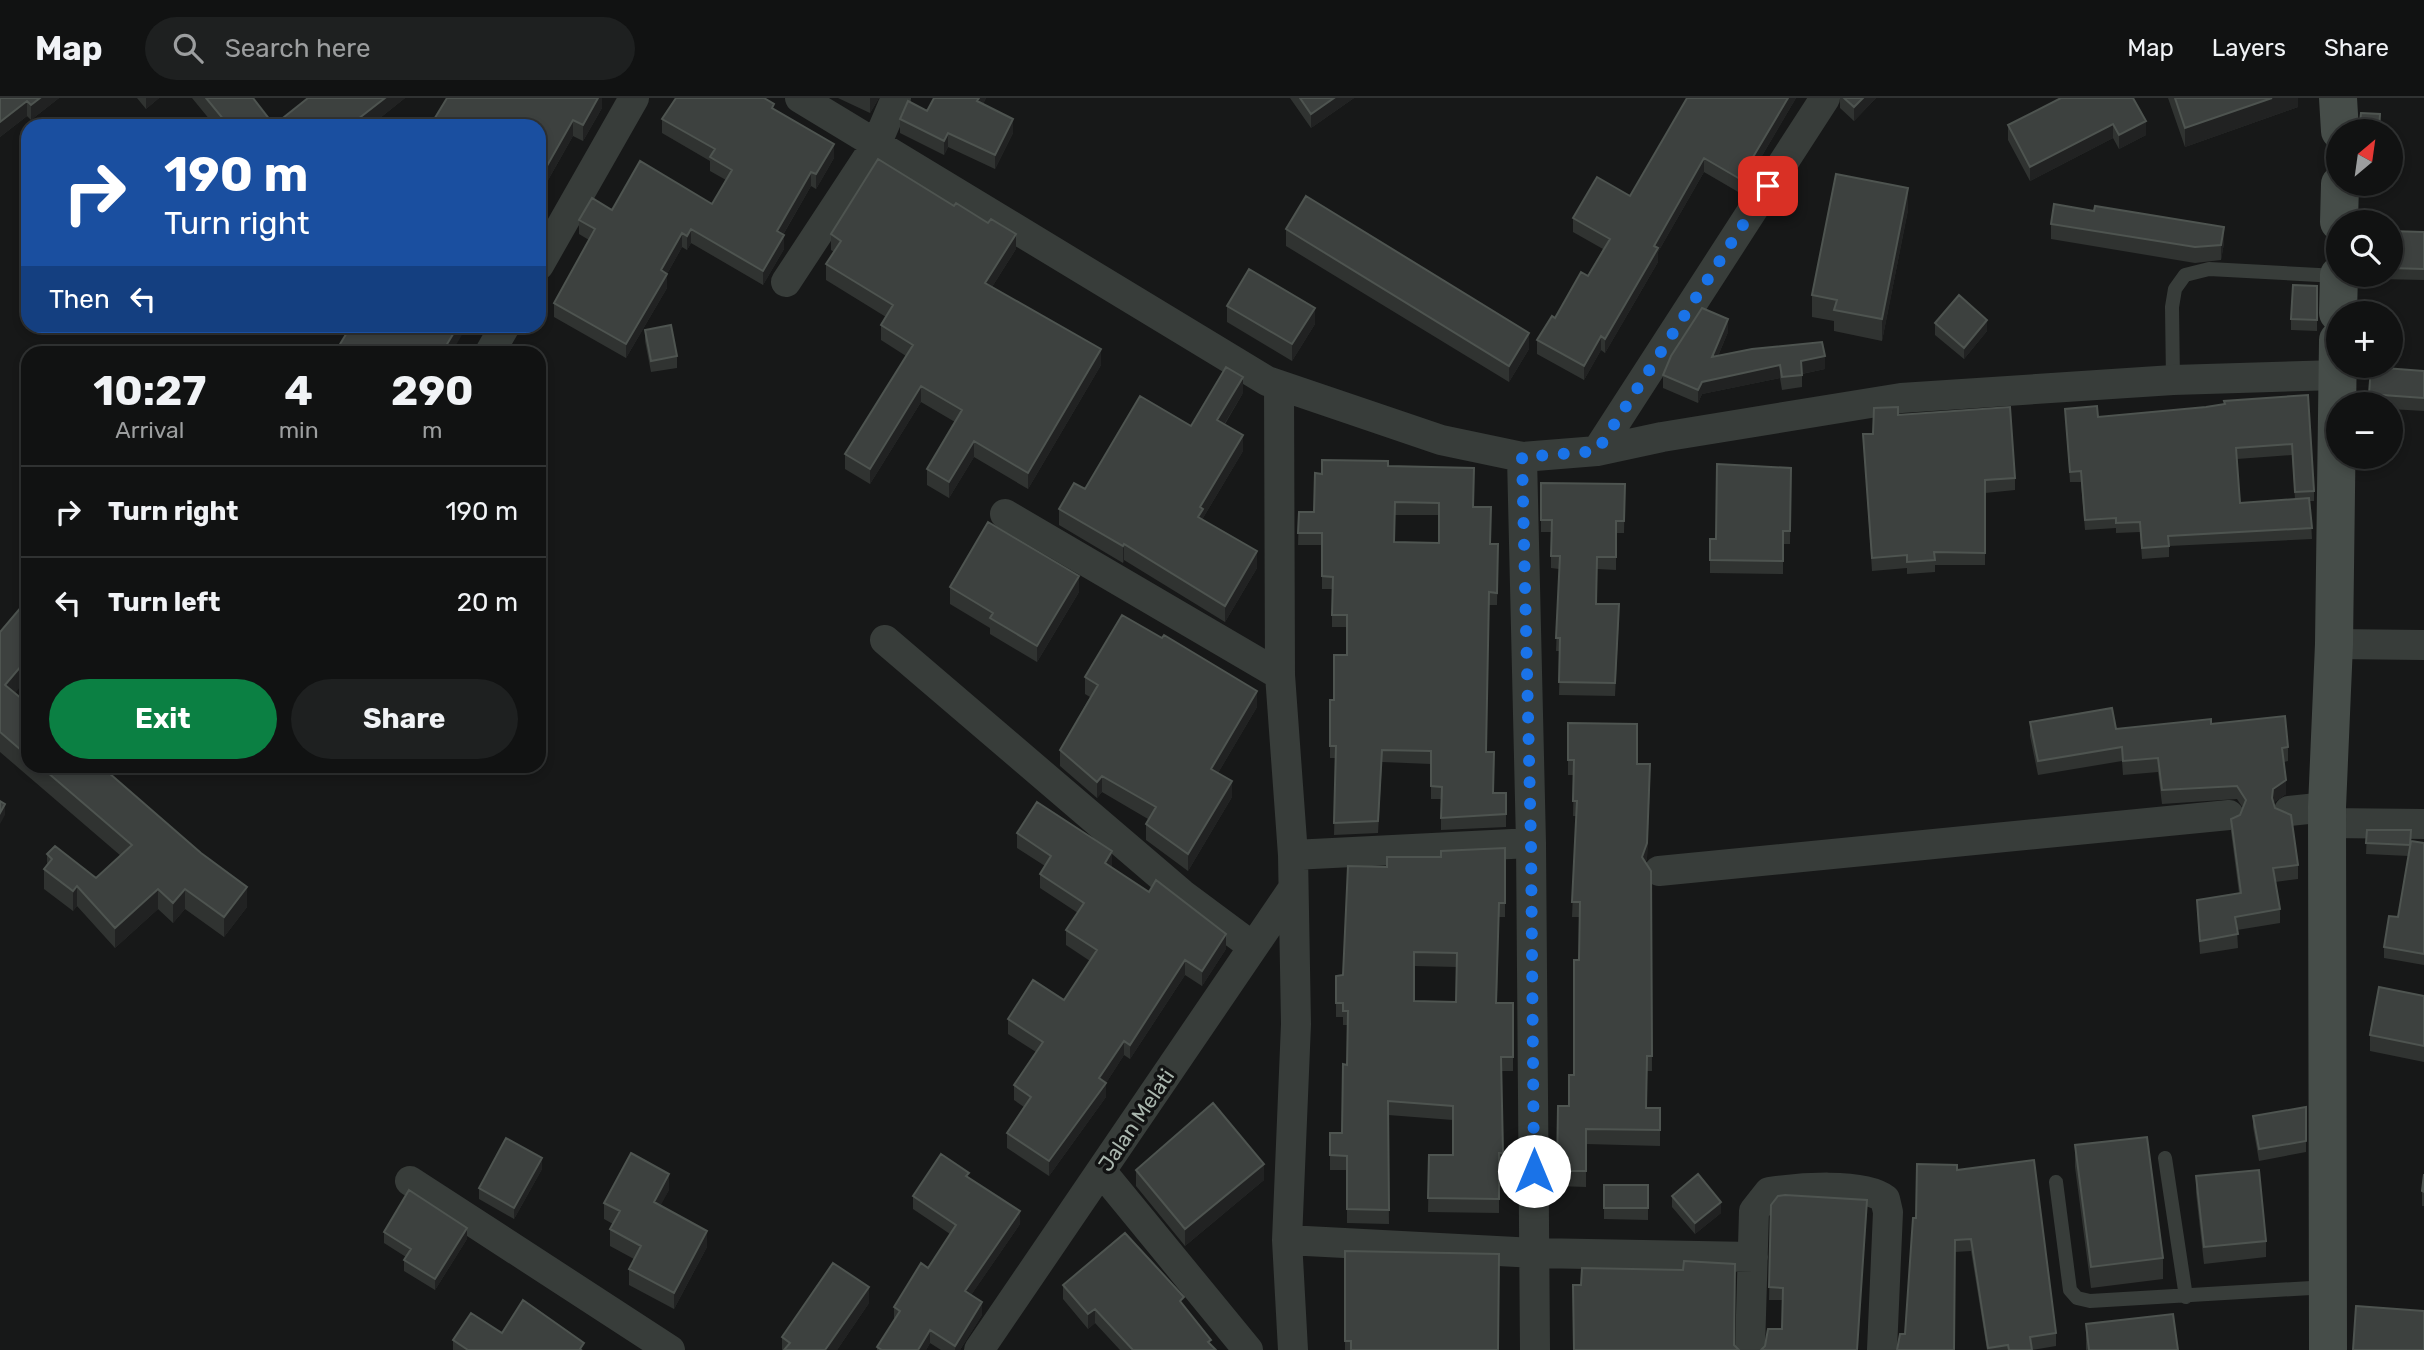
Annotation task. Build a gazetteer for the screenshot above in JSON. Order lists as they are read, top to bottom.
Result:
{
  "streets": {
    "street": ["Jalan Melati"]
  },
  "north": "top right",
  "page": {
    "header": "Map",
    "search": "Search here",
    "nav": ["Map", "Layers", "Share"],
    "map_buttons": ["+", "−"],
    "turn": ["190 m", "Turn right"],
    "then": "Then",
    "eta": [
      "10:27",
      "Arrival",
      "4",
      "min",
      "290",
      "m"
    ],
    "list": [
      {
        "name": "Turn right",
        "value": "190 m"
      },
      {
        "name": "Turn left",
        "value": "20 m"
      }
    ],
    "buttons": ["Exit", "Share"]
  }
}
